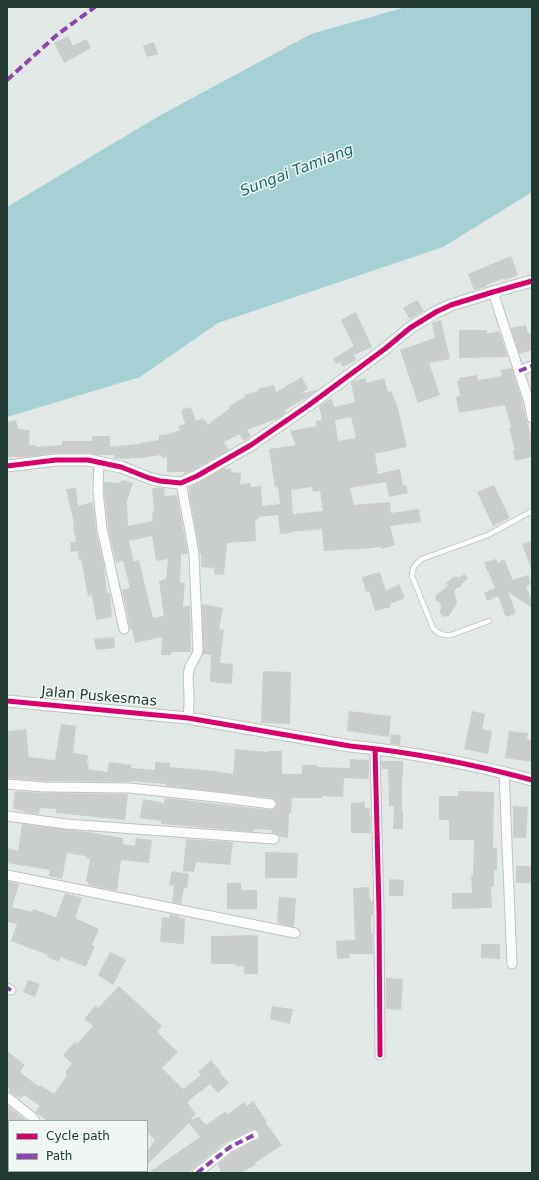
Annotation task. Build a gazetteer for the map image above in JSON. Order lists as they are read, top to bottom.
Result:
{
  "streets": {
    "street": ["Jalan Puskesmas"]
  },
  "water": ["Sungai Tamiang"],
  "legend": ["Cycle path", "Path"]
}
